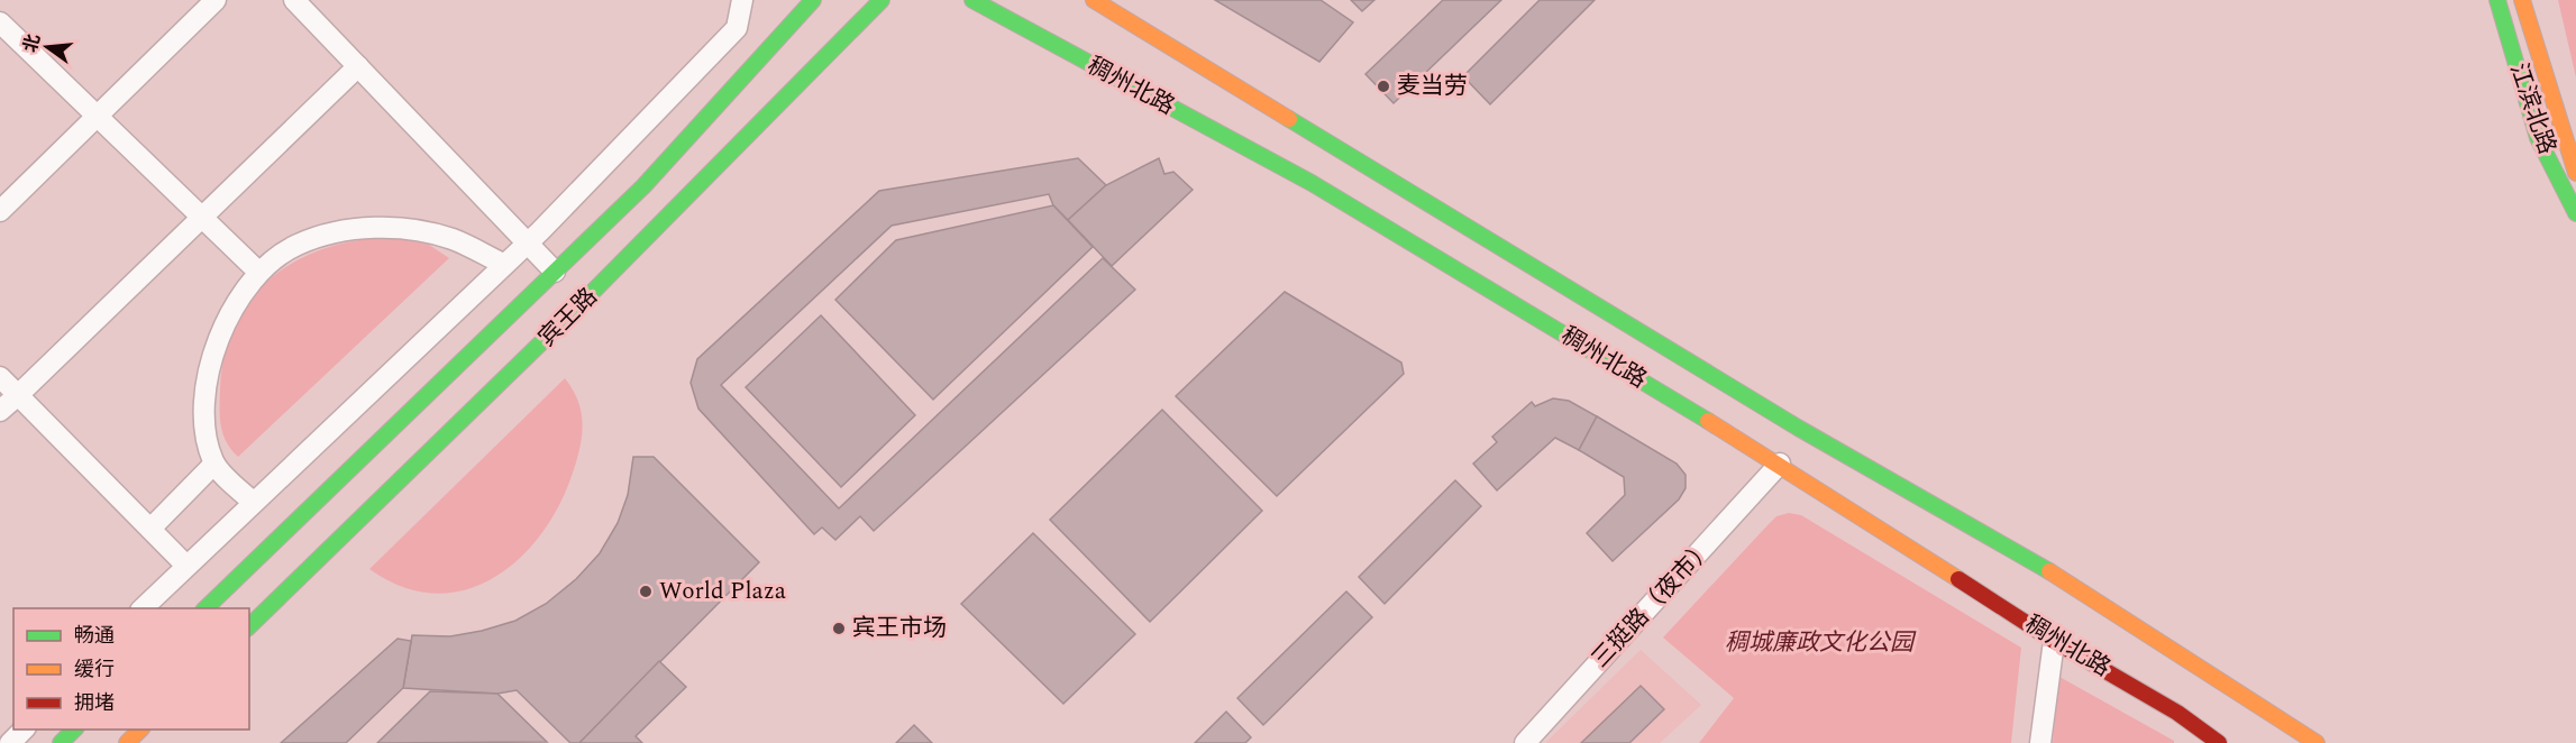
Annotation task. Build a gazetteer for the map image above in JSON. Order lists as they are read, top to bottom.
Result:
{
  "streets": {
    "main road": ["稠州北路", "江滨北路", "宾王路"],
    "street": ["三挺路（夜市）"]
  },
  "crossings": [
    ["稠州北路", "三挺路（夜市）"]
  ],
  "parks": ["稠城廉政文化公园"],
  "places": ["麦当劳", "World Plaza", "宾王市场"],
  "legend": ["畅通", "缓行", "拥堵"],
  "north": "left"
}
